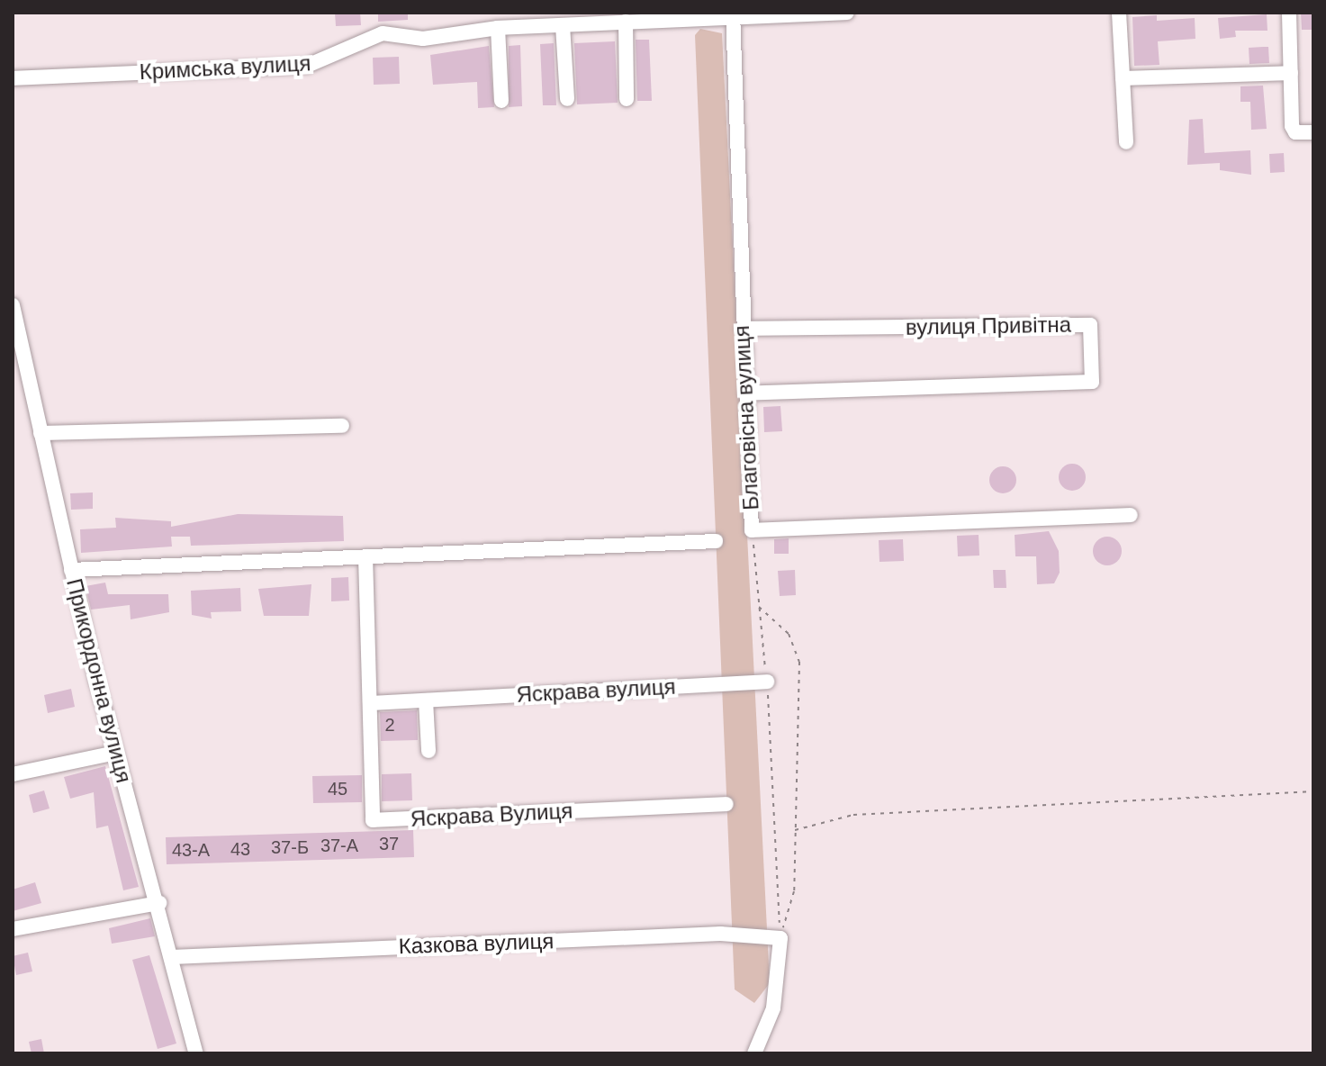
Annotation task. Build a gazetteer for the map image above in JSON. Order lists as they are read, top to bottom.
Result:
{
  "streets": {
    "street": [
      "Кримська вулиця",
      "вулиця Привітна",
      "Благовісна вулиця",
      "Прикордонна вулиця",
      "Яскрава вулиця",
      "Яскрава Вулиця",
      "Казкова вулиця"
    ]
  },
  "crossings": [
    ["Кримська вулиця", "Благовісна вулиця"],
    ["вулиця Привітна", "Благовісна вулиця"],
    ["Прикордонна вулиця", "Казкова вулиця"],
    ["Яскрава вулиця", "Яскрава Вулиця"]
  ],
  "house_numbers": [
    "2",
    "45",
    "37",
    "37-А",
    "37-Б",
    "43",
    "43-А"
  ]
}
